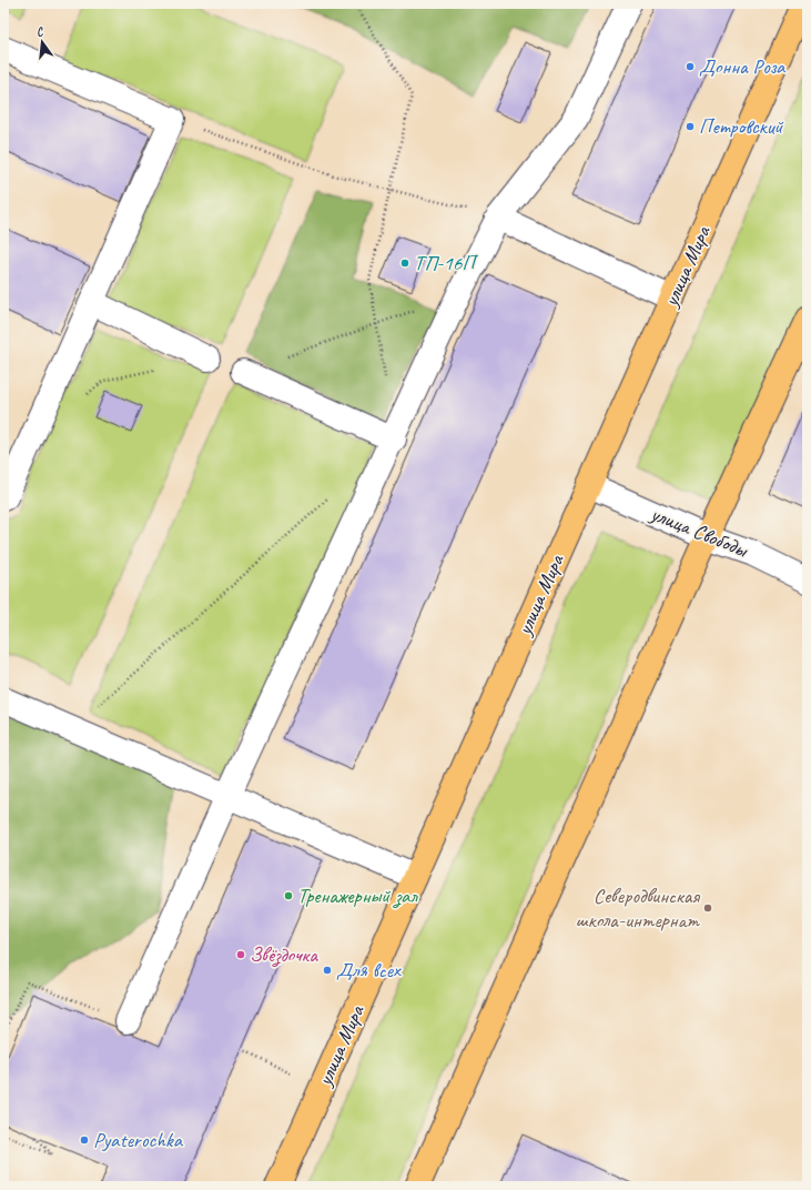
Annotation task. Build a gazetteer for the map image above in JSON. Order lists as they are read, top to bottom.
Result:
{
  "streets": {
    "main road": ["улица Мира"],
    "street": ["улица Свободы"]
  },
  "crossings": [
    ["улица Мира", "улица Свободы"]
  ],
  "places": [
    "Донна Роза",
    "Петровский",
    "ТП-16П",
    "Тренажерный зал",
    "Северодвинская школа-интернат",
    "Звёздочка",
    "Для всех",
    "Pyaterochka"
  ],
  "north": "top"
}
